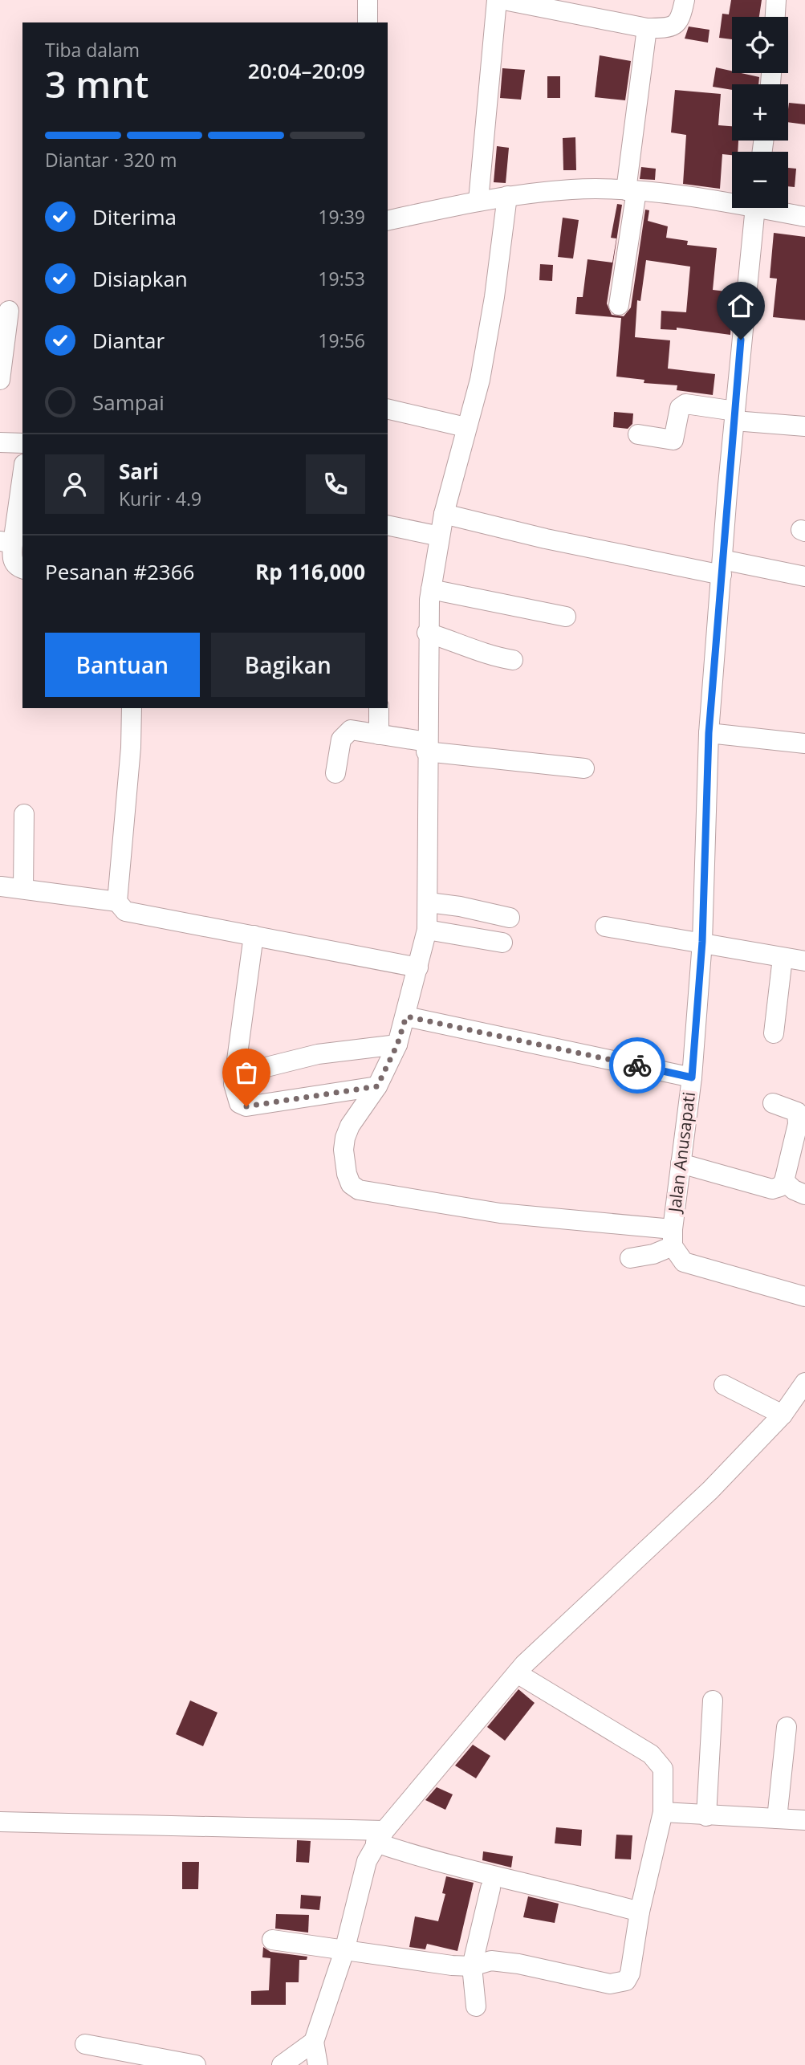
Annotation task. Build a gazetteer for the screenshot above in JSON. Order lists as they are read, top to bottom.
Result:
{
  "streets": {
    "street": ["Jalan Anusapati"]
  },
  "page": {
    "map_buttons": ["+", "−"],
    "heading": ["3 mnt", "Tiba dalam", "20:04–20:09"],
    "panel": [
      "Sari",
      "Kurir · 4.9",
      "Pesanan #2366",
      "Rp 116,000"
    ],
    "bar": "Diantar · 320 m",
    "list": [
      ["Diterima", "19:39"],
      ["Disiapkan", "19:53"],
      ["Diantar", "19:56"],
      "Sampai"
    ],
    "buttons": ["Bantuan", "Bagikan"]
  }
}
